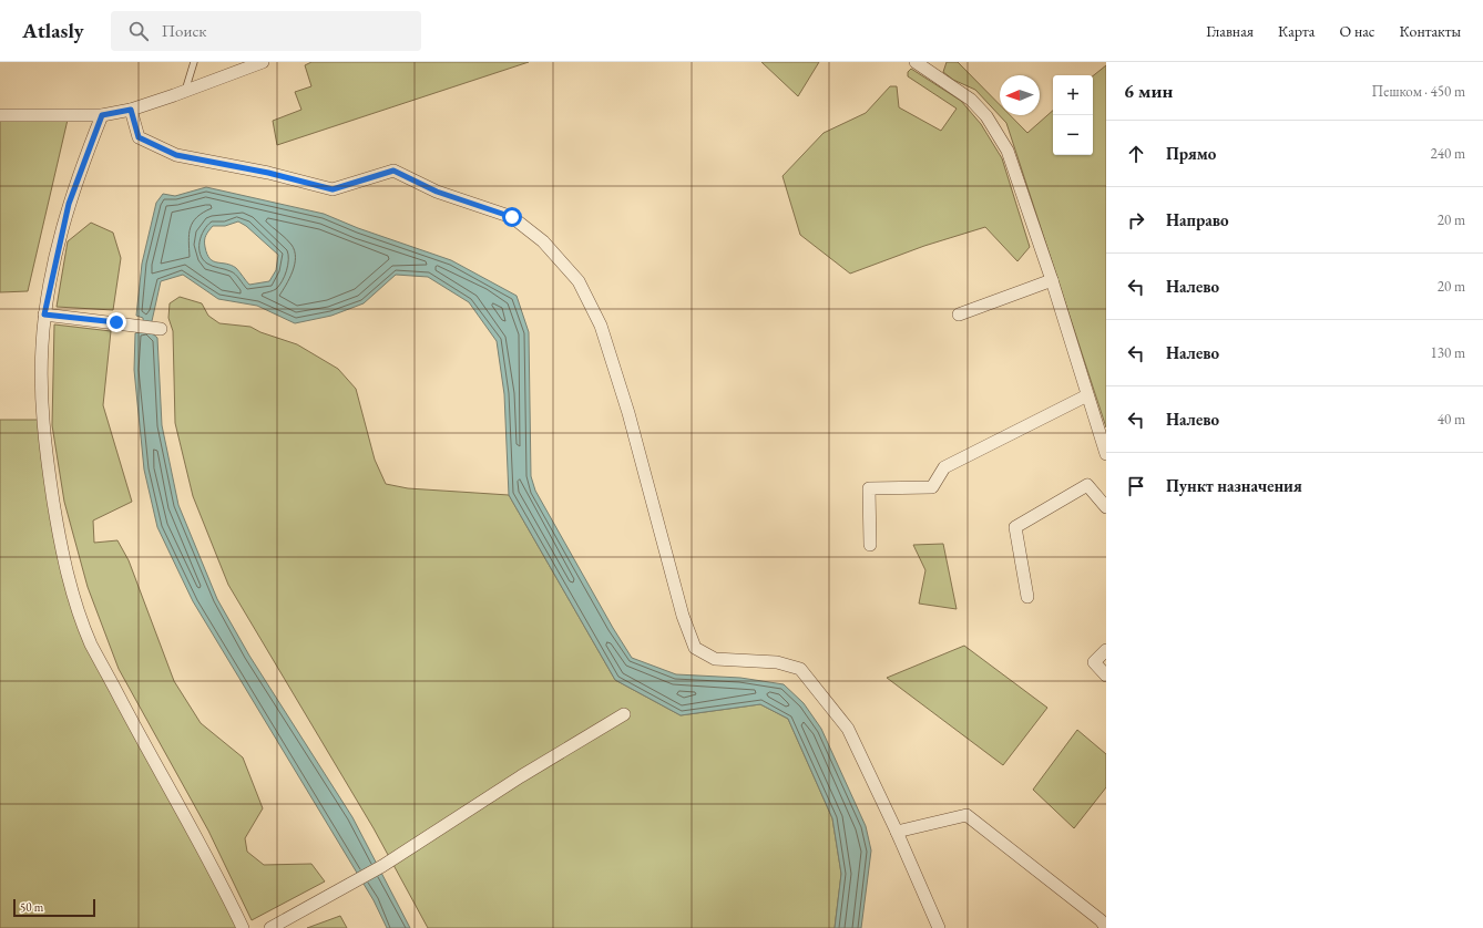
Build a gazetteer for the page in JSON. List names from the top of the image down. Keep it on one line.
{"scale_bar":"50 m","north":"left","page":{"header":"Atlasly","search":"Поиск","nav":["Главная","Карта","О нас","Контакты"],"heading":["6 мин","Пешком · 450 m"],"map_buttons":["+","−"],"list":[["Прямо","240 m"],["Направо","20 m"],["Налево","20 m"],["Налево","130 m"],["Налево","40 m"],"Пункт назначения"],"scale":"50 m"}}
